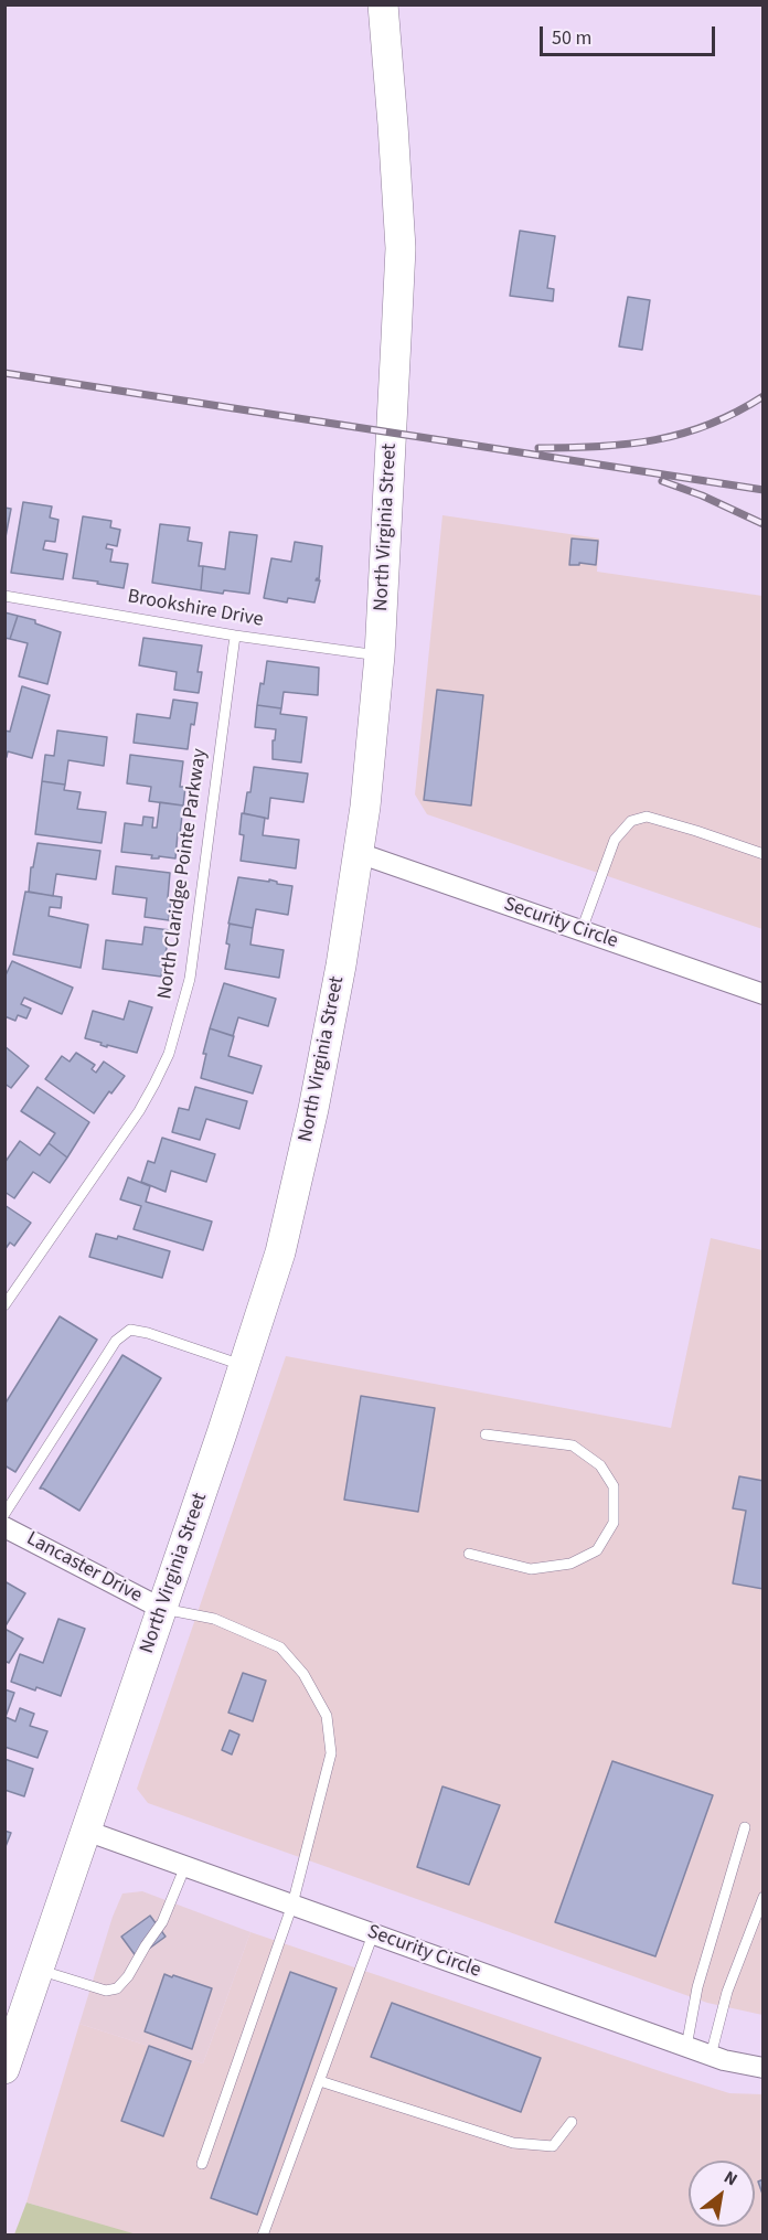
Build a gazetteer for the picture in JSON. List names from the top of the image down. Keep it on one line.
{"streets":{"main road":["North Virginia Street"],"street":["Security Circle","Lancaster Drive"],"lane":["Brookshire Drive","North Claridge Pointe Parkway"]},"crossings":[["North Virginia Street","Brookshire Drive"],["North Virginia Street","Security Circle"],["North Virginia Street","Lancaster Drive"],["Brookshire Drive","North Claridge Pointe Parkway"]],"scale_bar":"50 m","north":"top right"}
